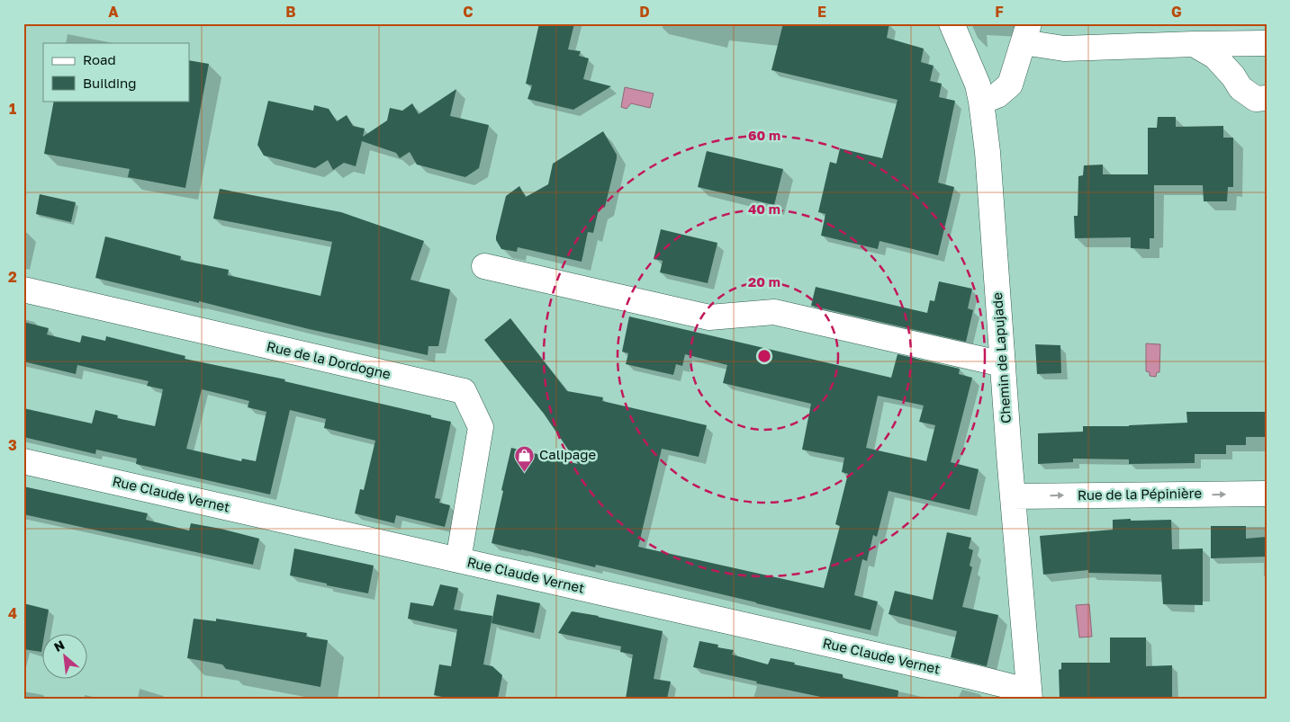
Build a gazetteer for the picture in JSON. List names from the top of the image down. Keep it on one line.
{"streets":{"street":["Chemin de Lapujade","Rue de la Dordogne","Rue Claude Vernet","Rue de la Pépinière"]},"crossings":[["Chemin de Lapujade","Rue Claude Vernet"],["Chemin de Lapujade","Rue de la Pépinière"],["Rue de la Dordogne","Rue Claude Vernet"]],"one_way":["Rue de la Pépinière"],"places":{"shop":["Calipage"]},"legend":["Road","Building"],"north":"top left","grid":{"columns":["A","B","C","D","E","F","G"],"rows":["1","2","3","4"]},"rings":["60 m","40 m","20 m"]}
